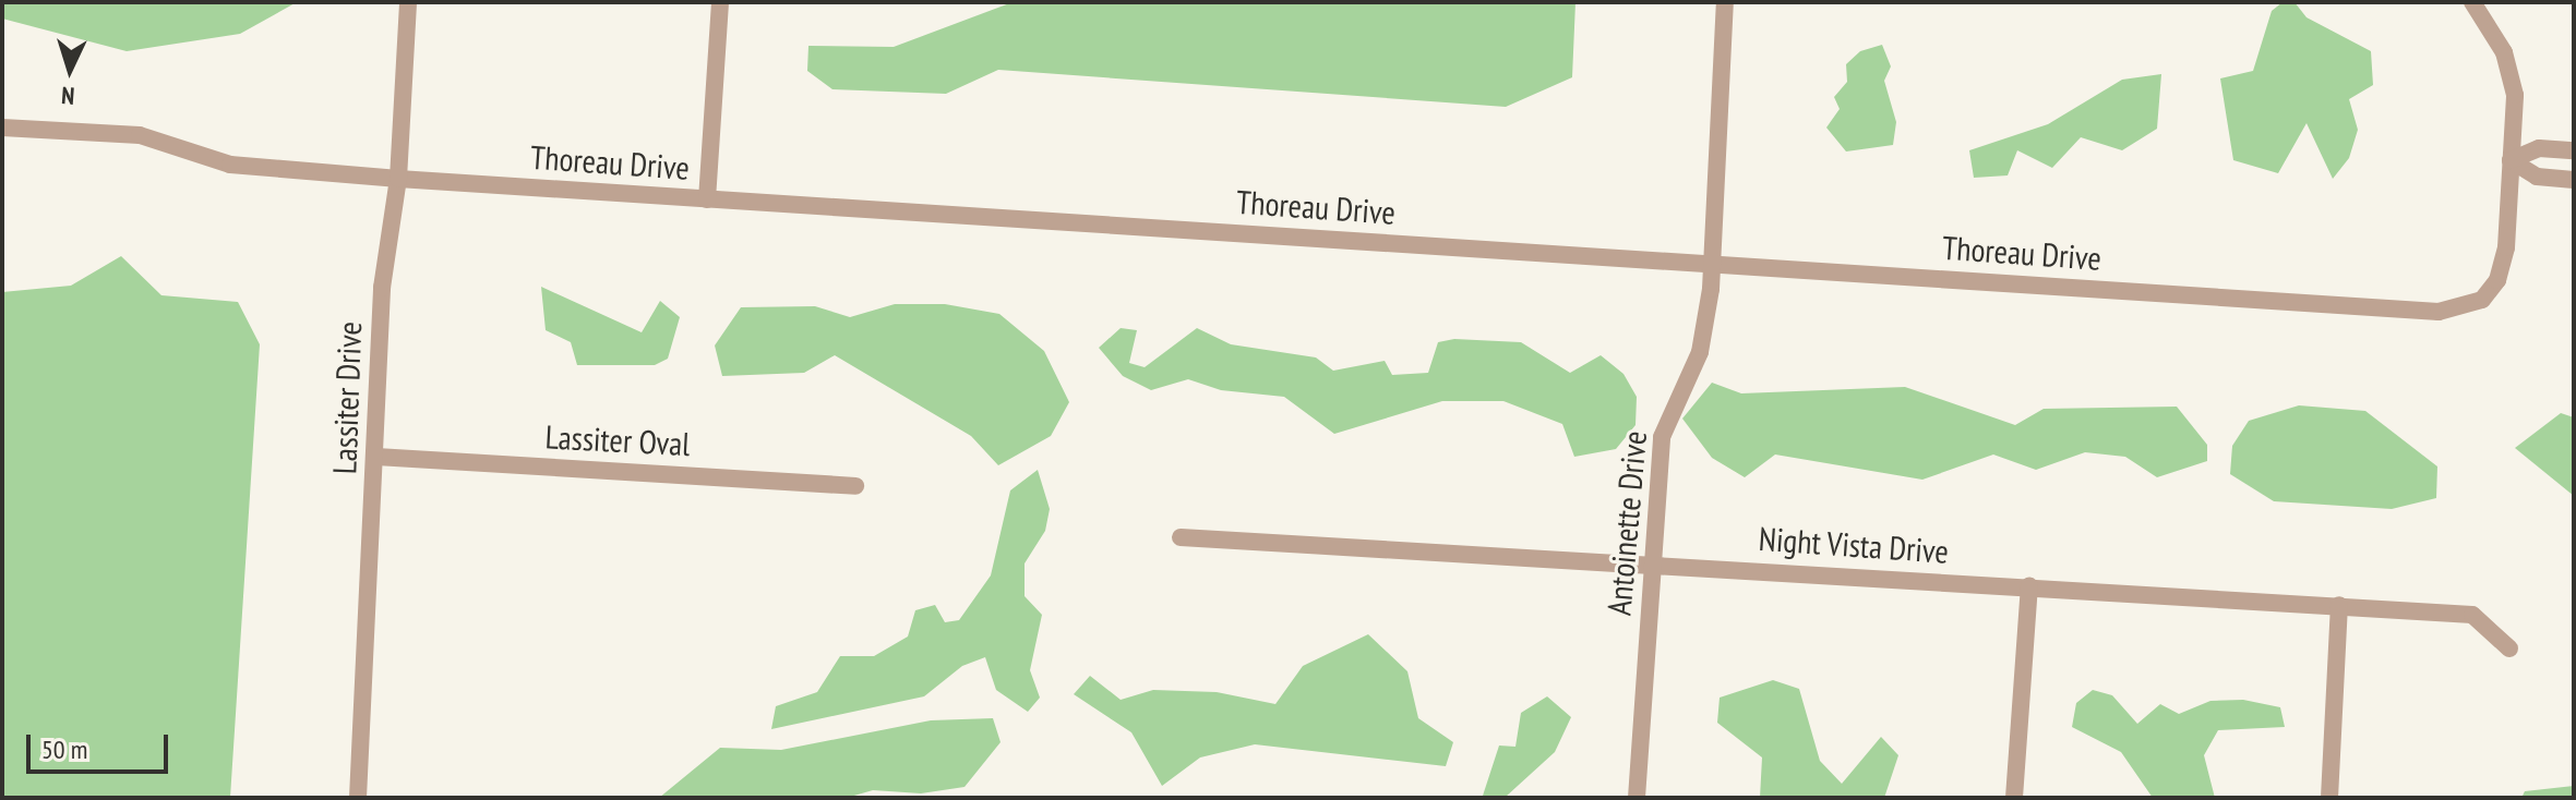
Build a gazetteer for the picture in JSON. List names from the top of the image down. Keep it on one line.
{"streets":{"street":["Thoreau Drive","Lassiter Drive","Lassiter Oval","Antoinette Drive","Night Vista Drive"]},"crossings":[["Thoreau Drive","Lassiter Drive"],["Thoreau Drive","Antoinette Drive"],["Lassiter Drive","Lassiter Oval"],["Antoinette Drive","Night Vista Drive"]],"scale_bar":"50 m","north":"bottom"}
